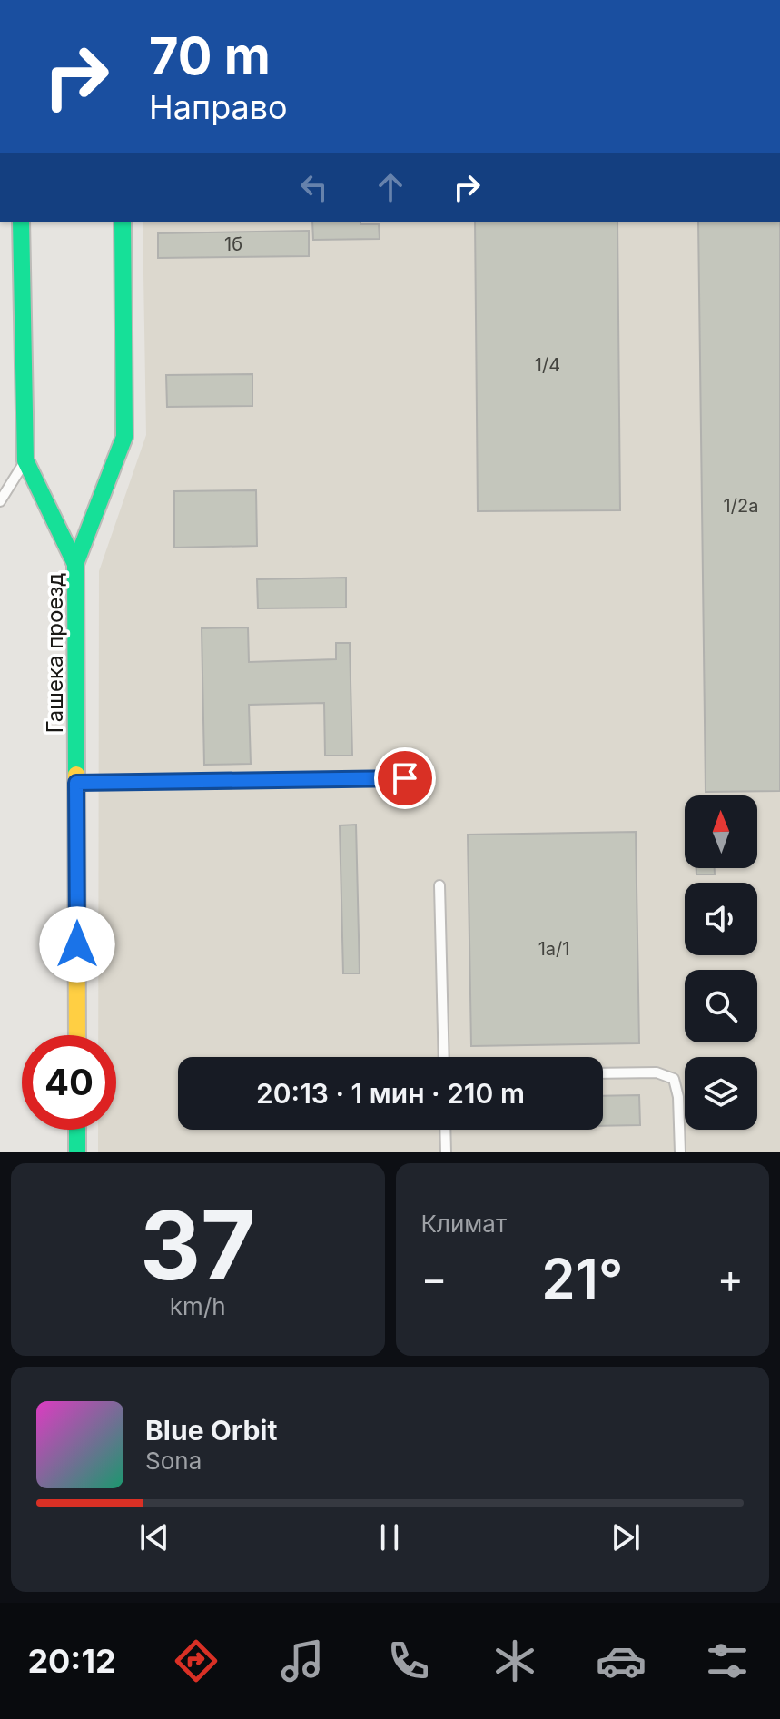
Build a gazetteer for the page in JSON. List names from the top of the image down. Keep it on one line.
{"streets":{"street":["Гашека проезд"]},"house_numbers":["1б","1/4","1/2а","1а/1"],"north":"top","page":{"turn":["70 m","Направо"],"limit":"40","trip":"20:13 · 1 мин · 210 m","tile":[["37","km/h"],"Климат"],"heat":["−","21°","+"],"song":["Blue Orbit","Sona"],"tabs":"20:12"}}
